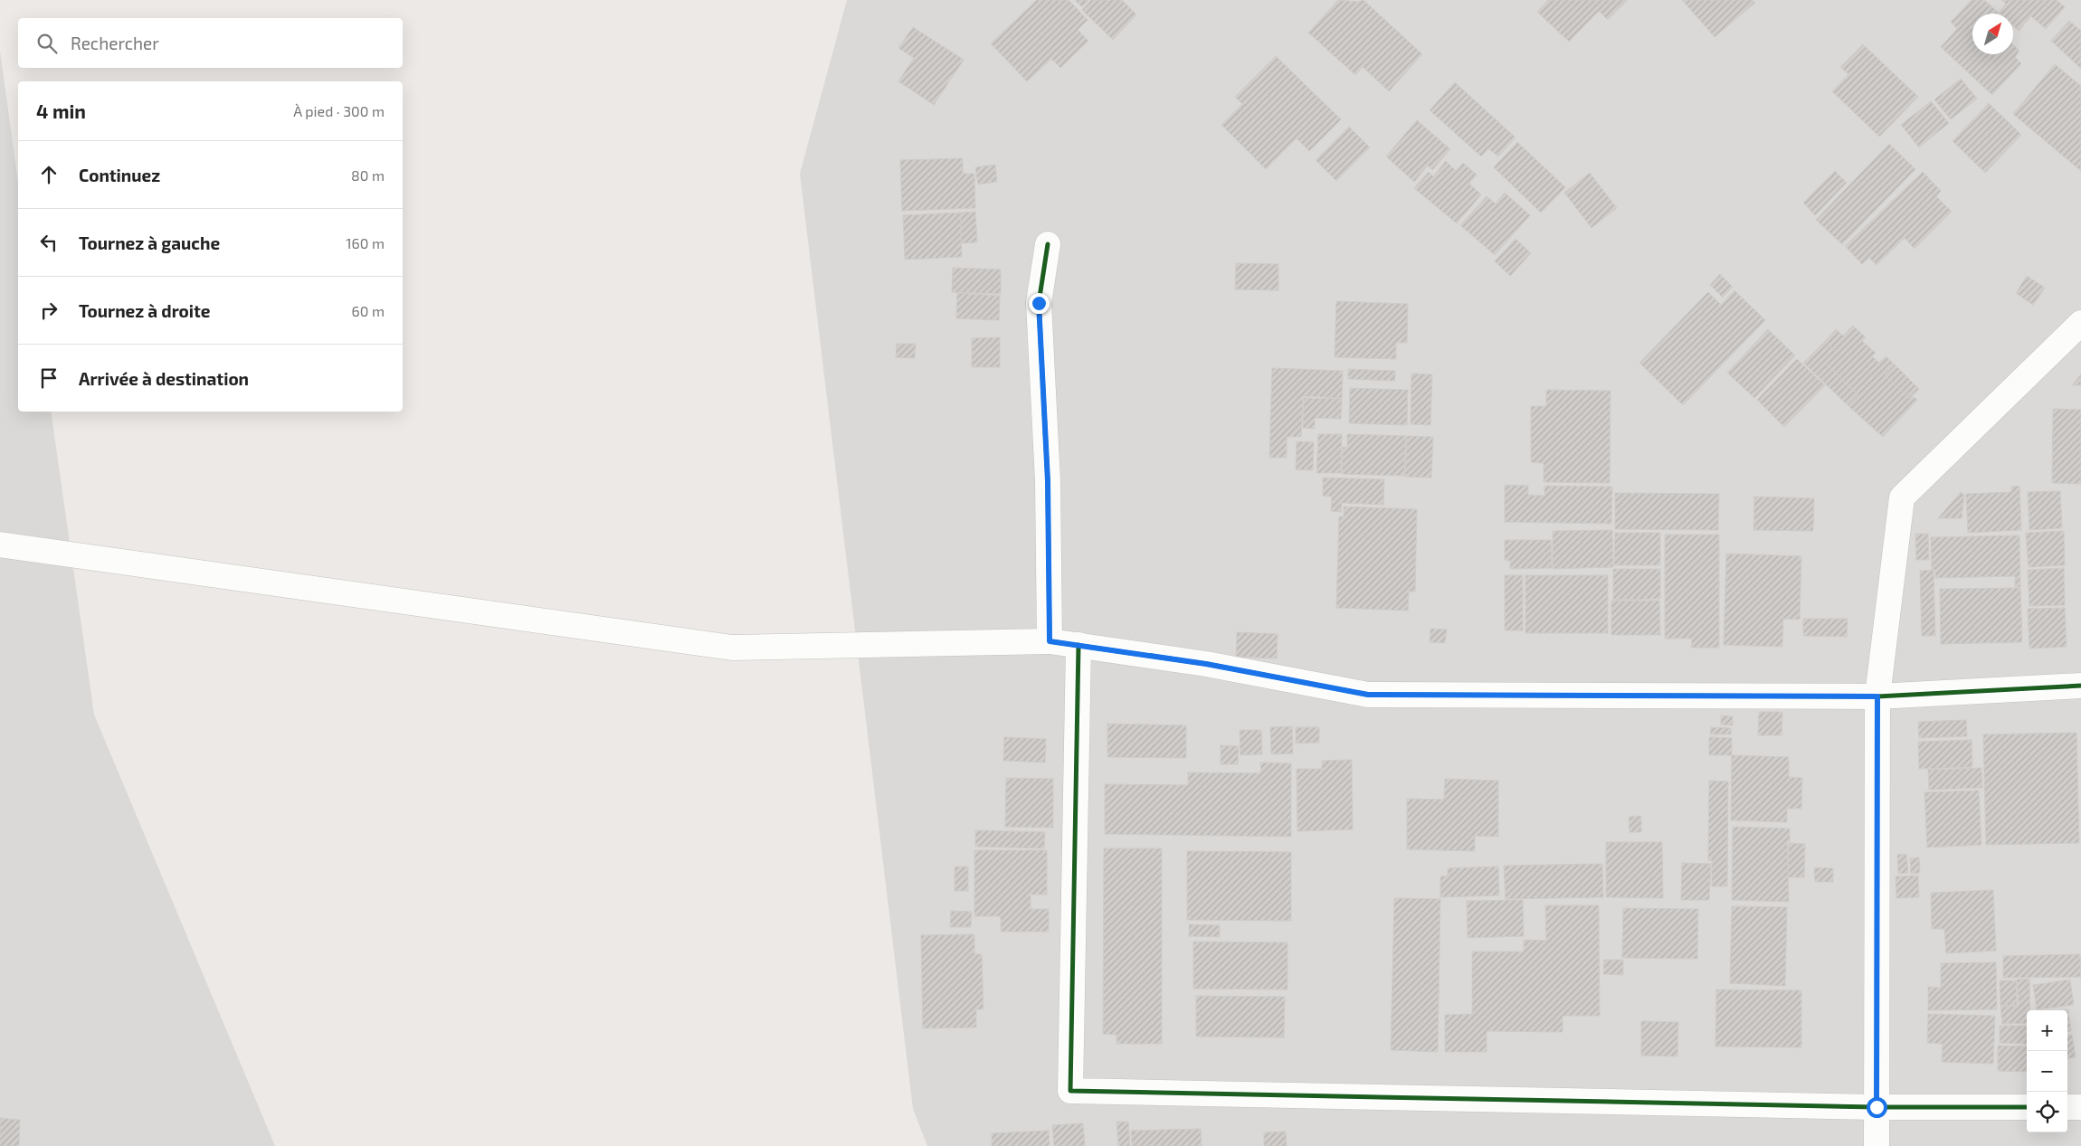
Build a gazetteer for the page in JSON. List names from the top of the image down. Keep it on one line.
{"north":"top right","page":{"search":"Rechercher","heading":["4 min","À pied · 300 m"],"list":[["Continuez","80 m"],["Tournez à gauche","160 m"],["Tournez à droite","60 m"],"Arrivée à destination"],"map_buttons":["+","−"]}}
